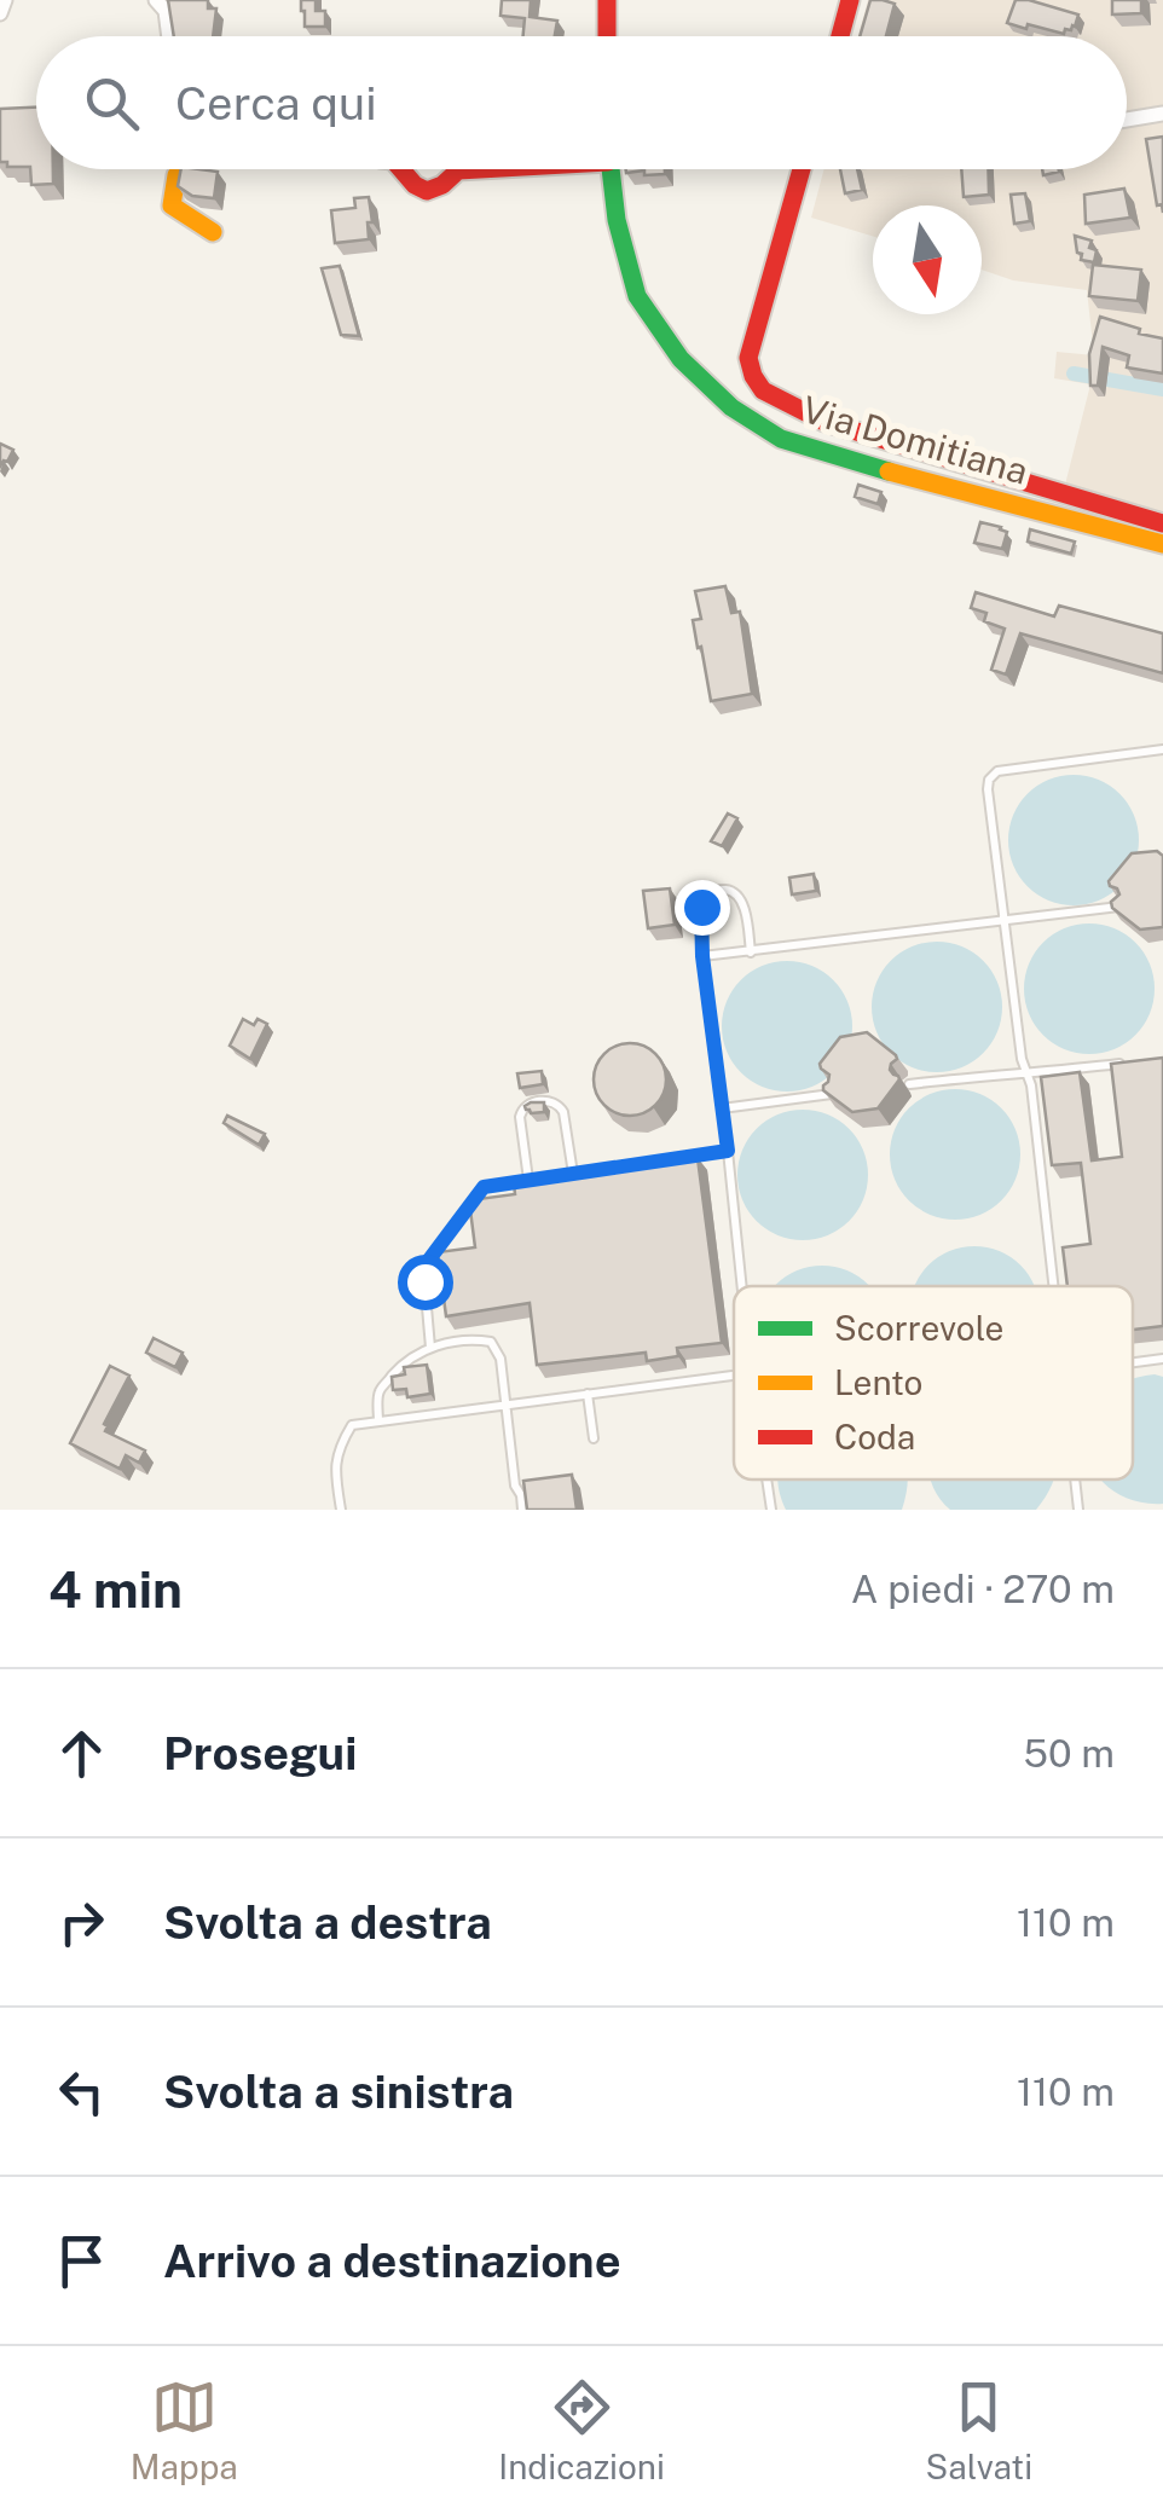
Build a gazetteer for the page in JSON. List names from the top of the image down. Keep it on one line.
{"streets":{"street":["Via Domitiana"]},"legend":["Scorrevole","Lento","Coda"],"north":"bottom","page":{"search":"Cerca qui","heading":["4 min","A piedi · 270 m"],"list":[["Prosegui","50 m"],["Svolta a destra","110 m"],["Svolta a sinistra","110 m"],"Arrivo a destinazione"],"nav":["Mappa","Indicazioni","Salvati"]}}
